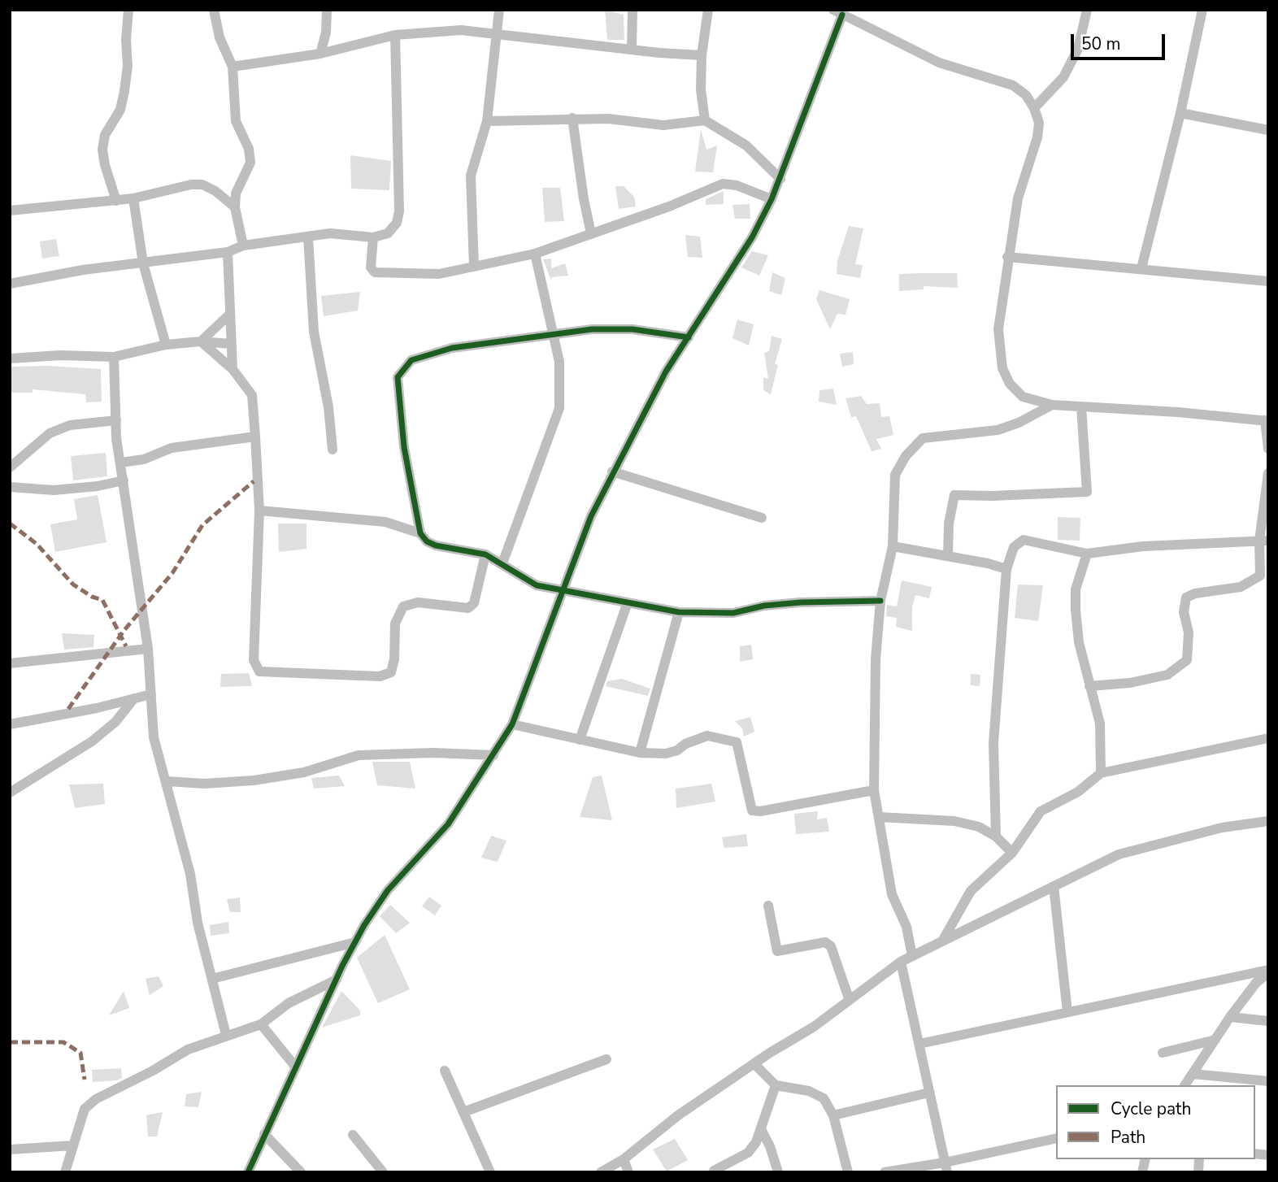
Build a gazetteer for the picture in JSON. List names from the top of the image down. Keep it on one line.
{"legend":["Cycle path","Path"],"scale_bar":"50 m"}
